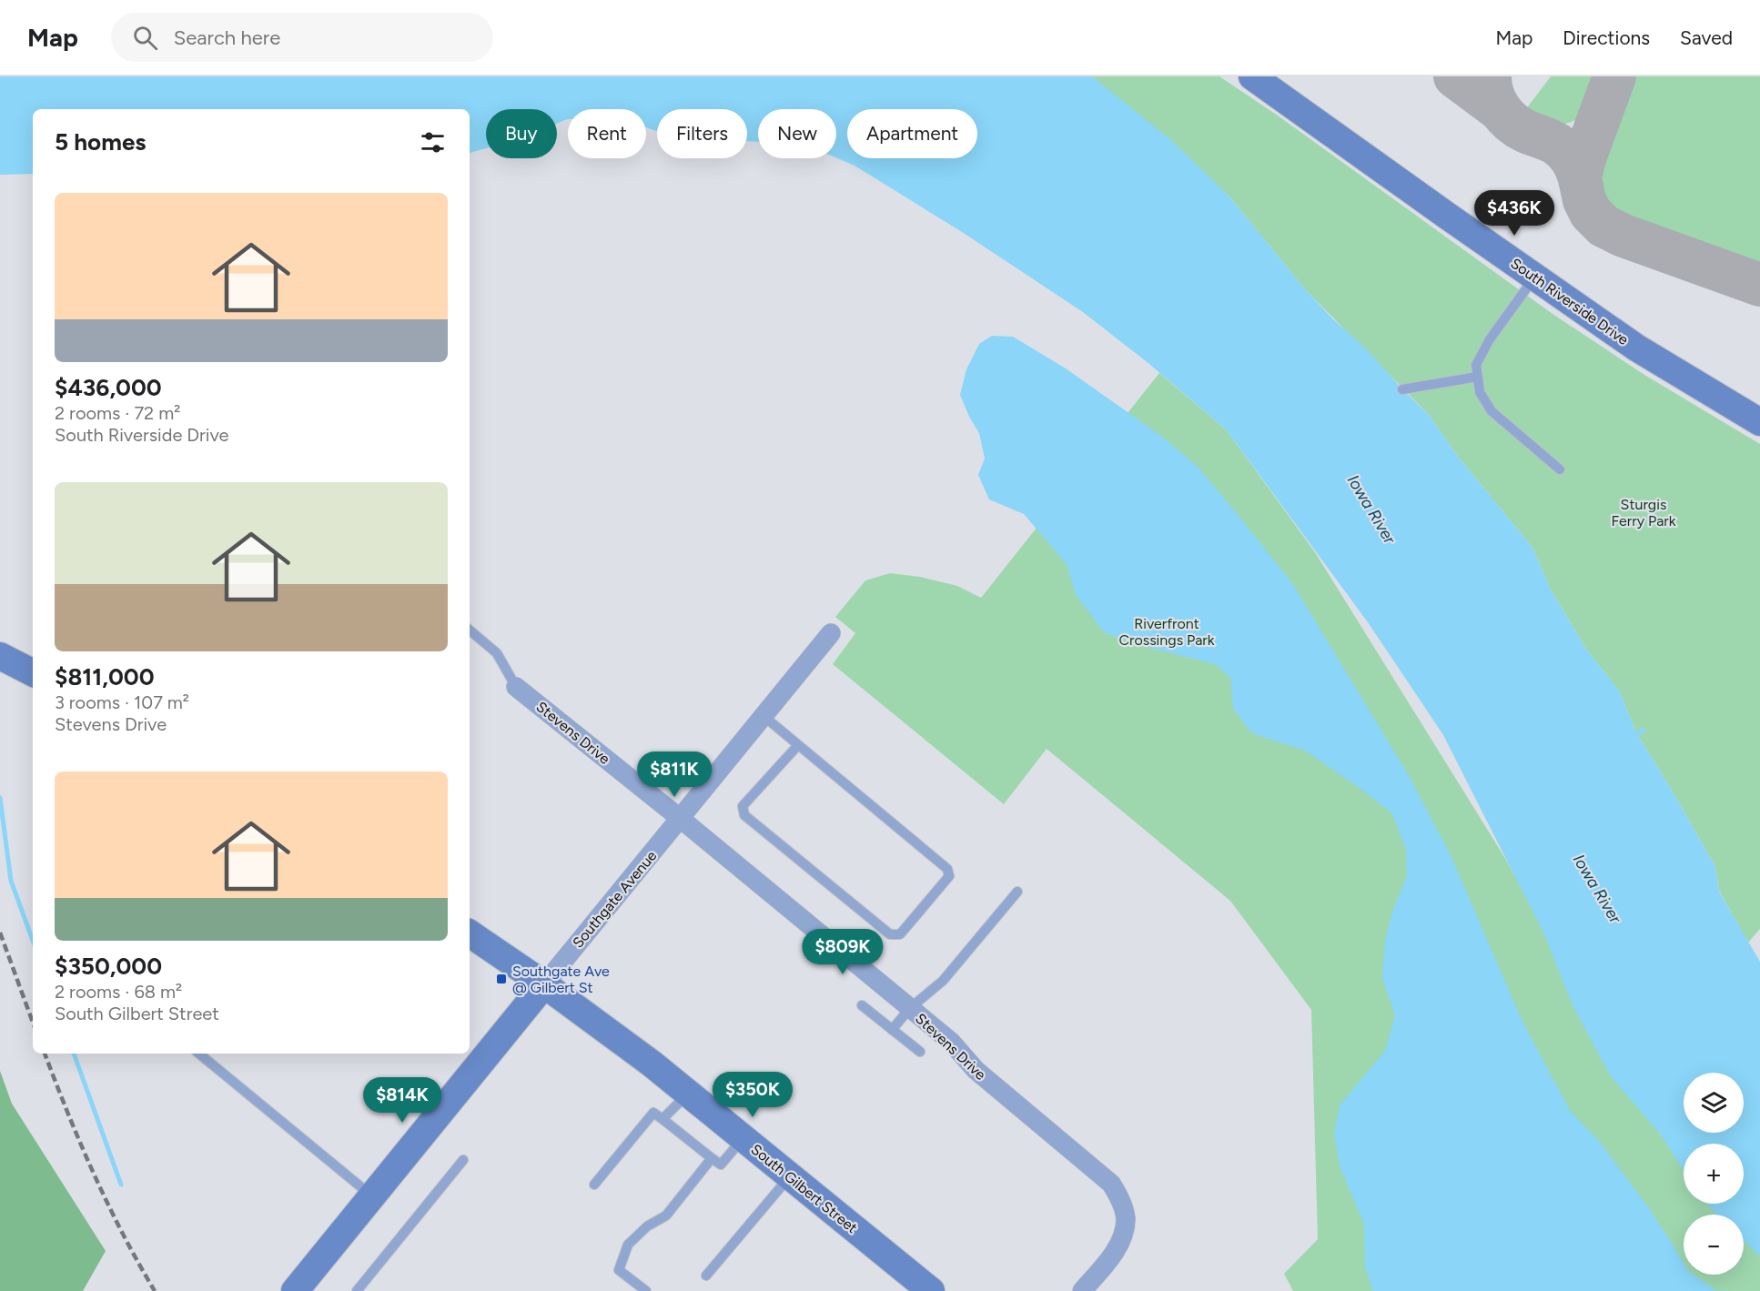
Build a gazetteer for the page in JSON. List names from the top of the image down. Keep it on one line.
{"streets":{"main road":["South Riverside Drive","Southgate Avenue","South Gilbert Street"],"street":["Stevens Drive"]},"crossings":[["Stevens Drive","Southgate Avenue"],["Southgate Avenue","South Gilbert Street"]],"water":["Iowa River"],"parks":["Sturgis Ferry Park","Riverfront Crossings Park"],"places":{"transit":["Southgate Ave @ Gilbert St"]},"page":{"header":"Map","search":"Search here","nav":["Map","Directions","Saved"],"chip":["Buy","Rent","Filters","New","Apartment"],"heading":"5 homes","list":[{"name":"$436,000","note":"2 rooms · 72 m² · South Riverside Drive"},{"name":"$811,000","note":"3 rooms · 107 m² · Stevens Drive"},{"name":"$350,000","note":"2 rooms · 68 m² · South Gilbert Street"}],"price":["$436K","$811K","$809K","$350K","$814K"],"map_buttons":["+","−"]}}
